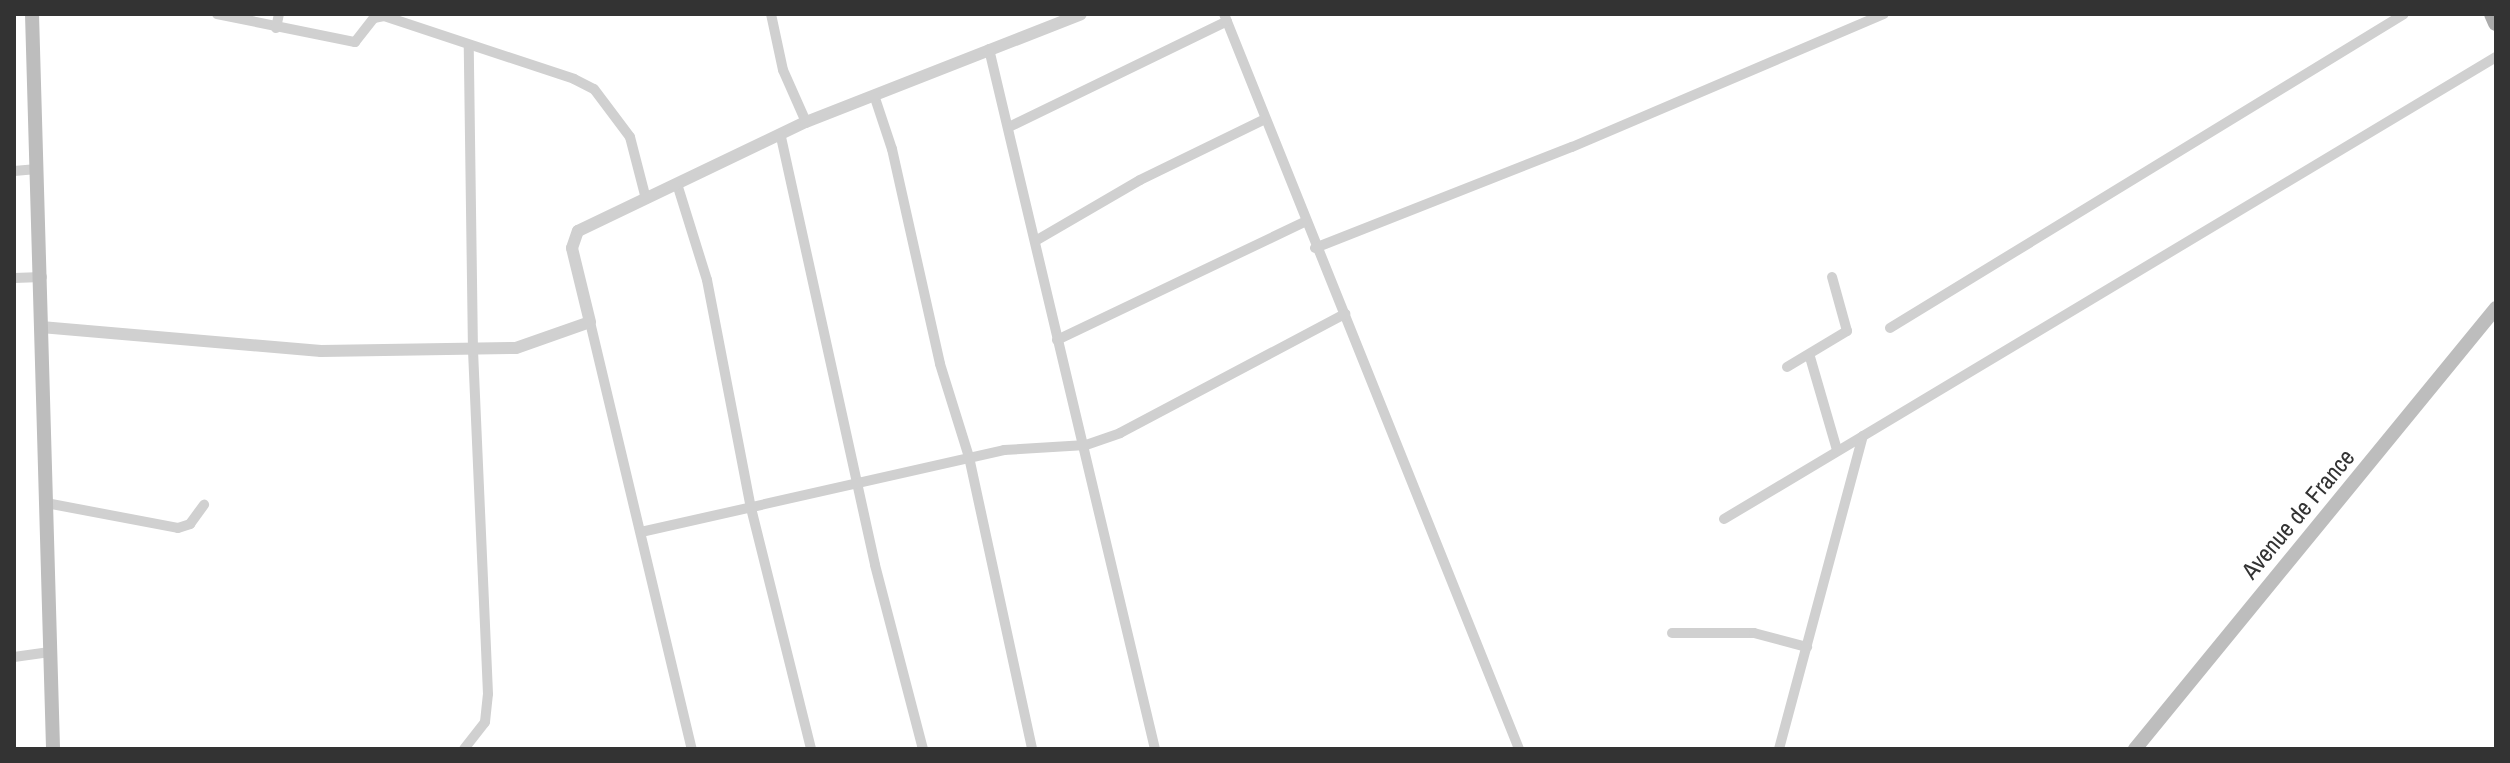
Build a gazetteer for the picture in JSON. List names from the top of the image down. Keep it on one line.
{"streets":{"main road":["Avenue de France"]}}
